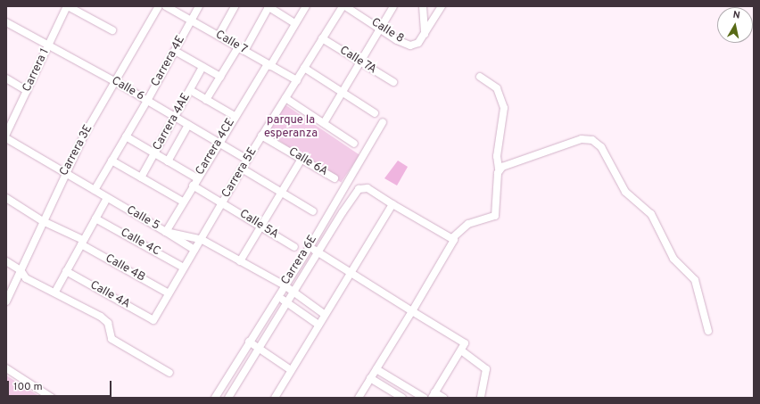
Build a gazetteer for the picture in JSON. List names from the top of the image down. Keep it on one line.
{"streets":{"street":["Calle 8","Calle 7","Calle 7A","Carrera 4E","Carrera 1","Calle 6","Carrera 4AE","Carrera 4CE","Carrera 3E","Calle 6A","Carrera 5E","Calle 5","Calle 5A","Calle 4C","Carrera 6E","Calle 4B","Calle 4A"]},"crossings":[["Calle 7","Carrera 4E"],["Calle 7","Carrera 4CE"],["Calle 7","Carrera 5E"],["Calle 7A","Carrera 5E"],["Carrera 4E","Calle 6"],["Carrera 4E","Calle 5"],["Carrera 1","Calle 6"],["Calle 6","Carrera 4AE"],["Calle 6","Carrera 4CE"],["Calle 6","Carrera 3E"],["Calle 6","Carrera 5E"],["Carrera 4CE","Calle 5"],["Carrera 4CE","Calle 5A"],["Carrera 3E","Calle 5"],["Carrera 3E","Calle 4B"],["Calle 6A","Carrera 5E"],["Carrera 5E","Calle 5"],["Carrera 5E","Calle 5A"],["Carrera 5E","Calle 4C"],["Carrera 5E","Calle 4B"],["Carrera 5E","Calle 4A"],["Calle 5","Carrera 6E"]],"parks":["parque la esperanza"],"scale_bar":"100 m","north":"top"}
